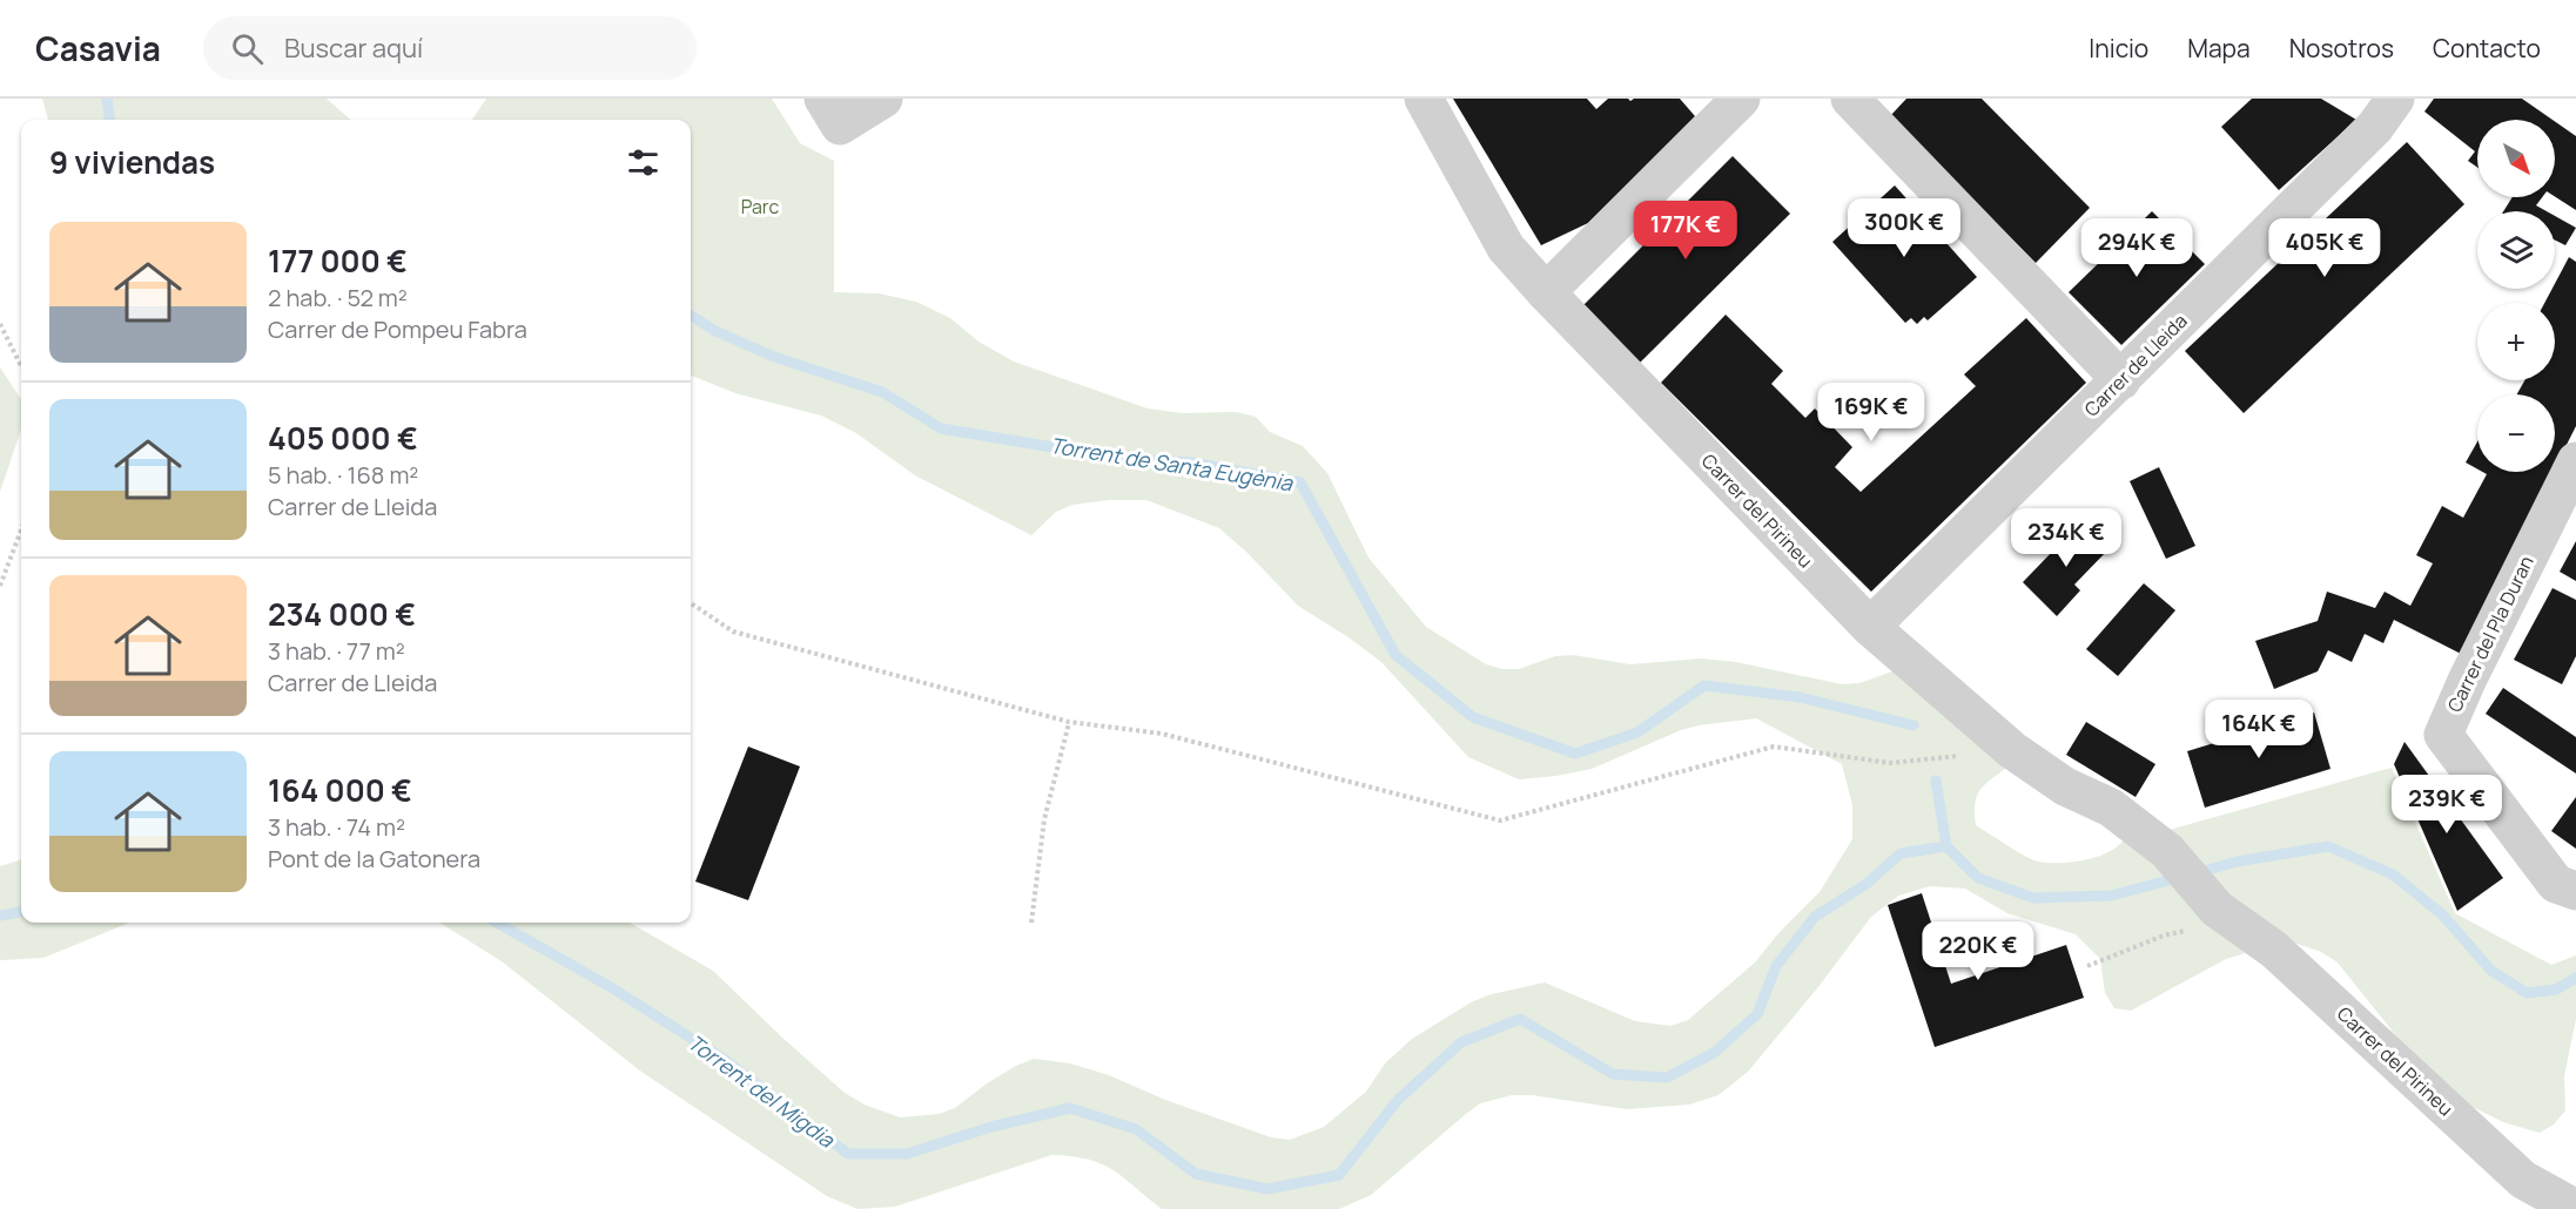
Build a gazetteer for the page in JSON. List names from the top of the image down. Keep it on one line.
{"streets":{"street":["Carrer de Lleida","Carrer del Pirineu","Carrer del Pla Duran"]},"crossings":[["Carrer de Lleida","Carrer del Pirineu"]],"water":["Torrent de Santa Eugènia","Torrent del Migdia"],"parks":["Parc"],"north":"bottom right","page":{"header":"Casavia","search":"Buscar aquí","nav":["Inicio","Mapa","Nosotros","Contacto"],"map_buttons":["+","−"],"heading":"9 viviendas","price":["300K €","177K €","294K €","405K €","169K €","234K €","164K €","239K €","220K €"],"list":[{"name":"177 000 €","note":"2 hab. · 52 m² · Carrer de Pompeu Fabra"},{"name":"405 000 €","note":"5 hab. · 168 m² · Carrer de Lleida"},{"name":"234 000 €","note":"3 hab. · 77 m² · Carrer de Lleida"},{"name":"164 000 €","note":"3 hab. · 74 m² · Pont de la Gatonera"}]}}
